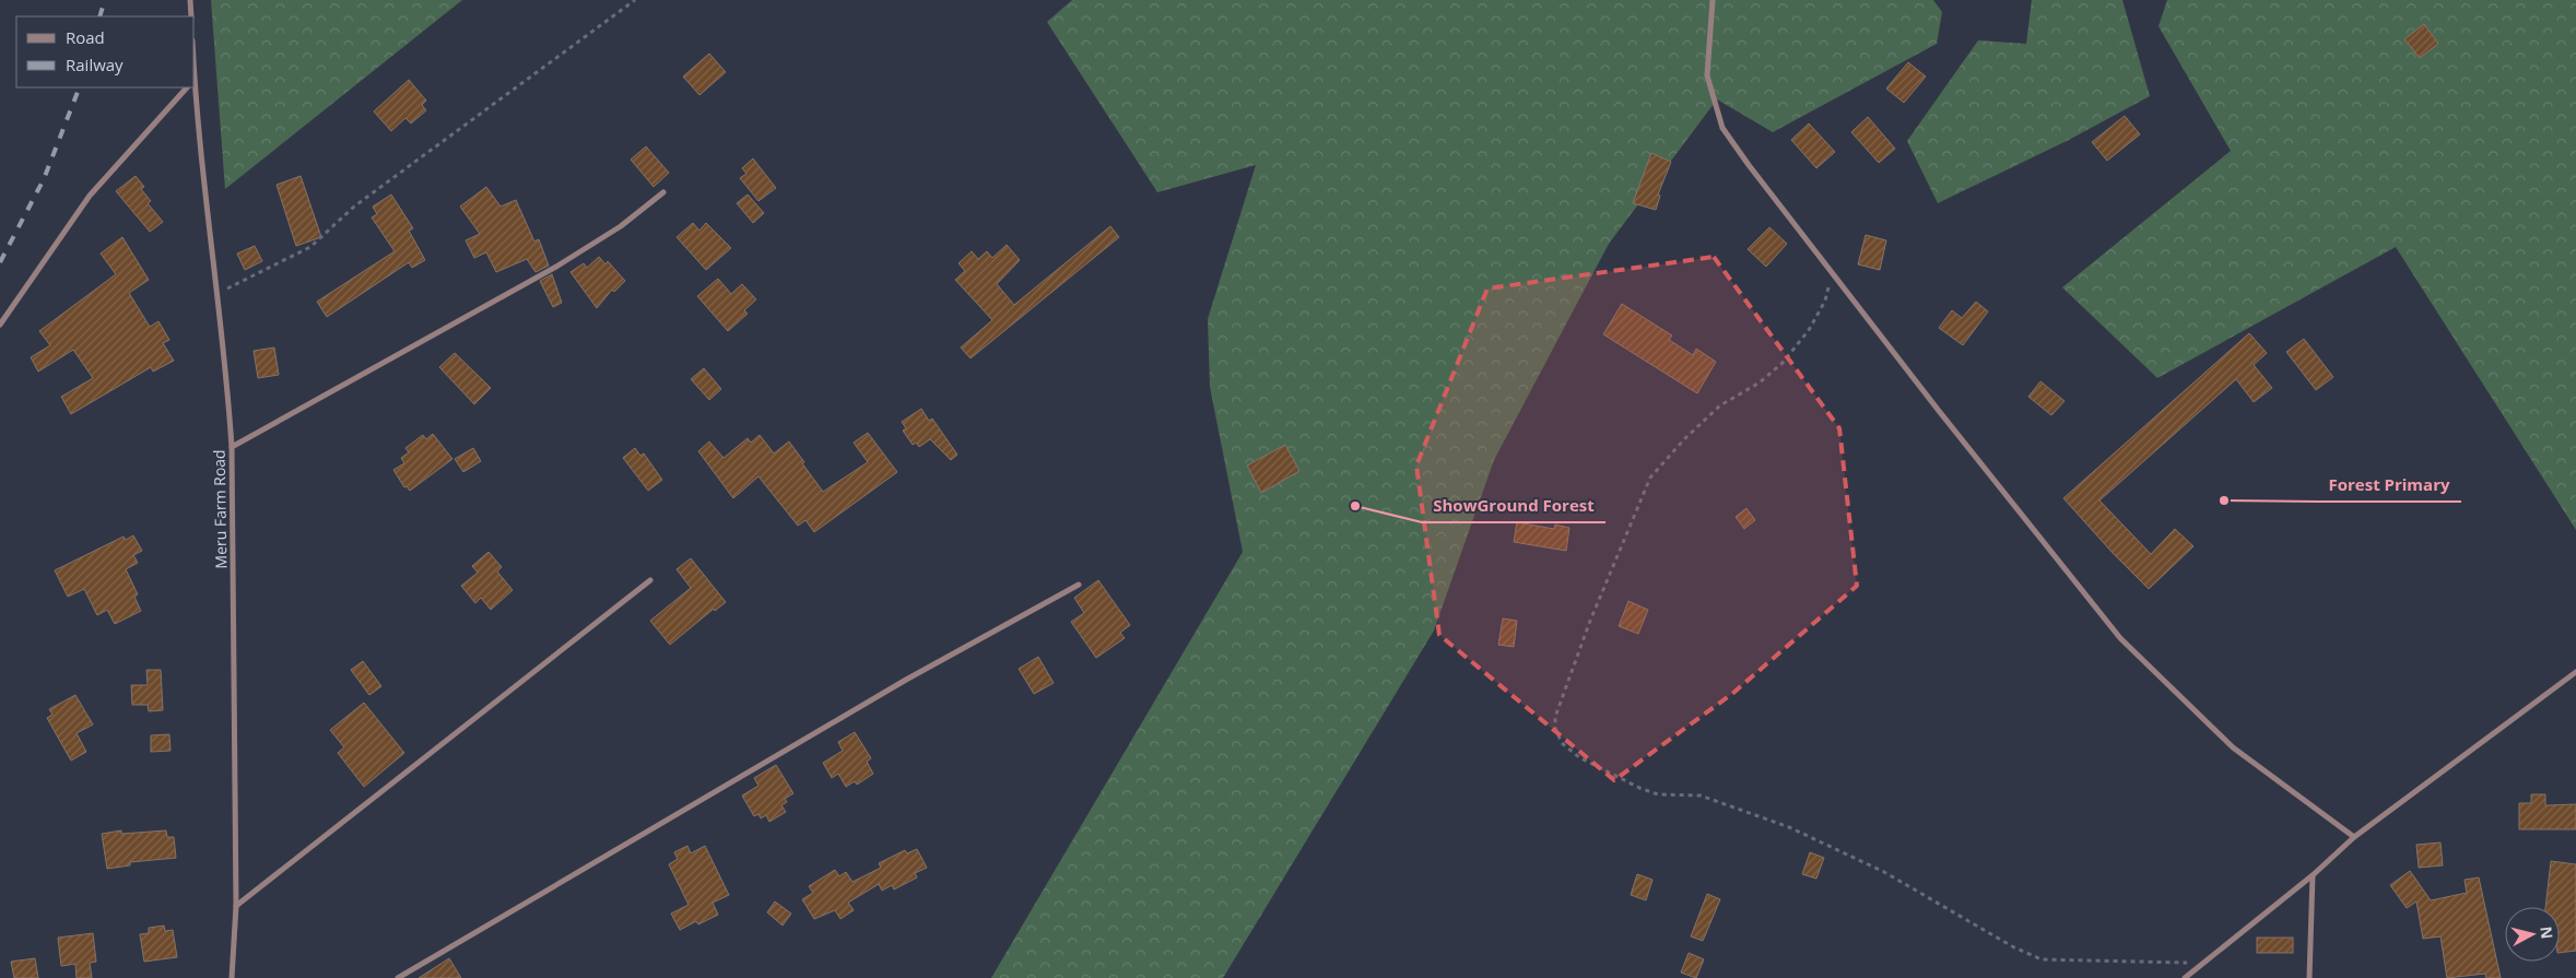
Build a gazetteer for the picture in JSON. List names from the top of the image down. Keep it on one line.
{"streets":{"street":["Meru Farm Road"]},"places":["Forest Primary","ShowGround Forest"],"legend":["Road","Railway"],"north":"right"}
